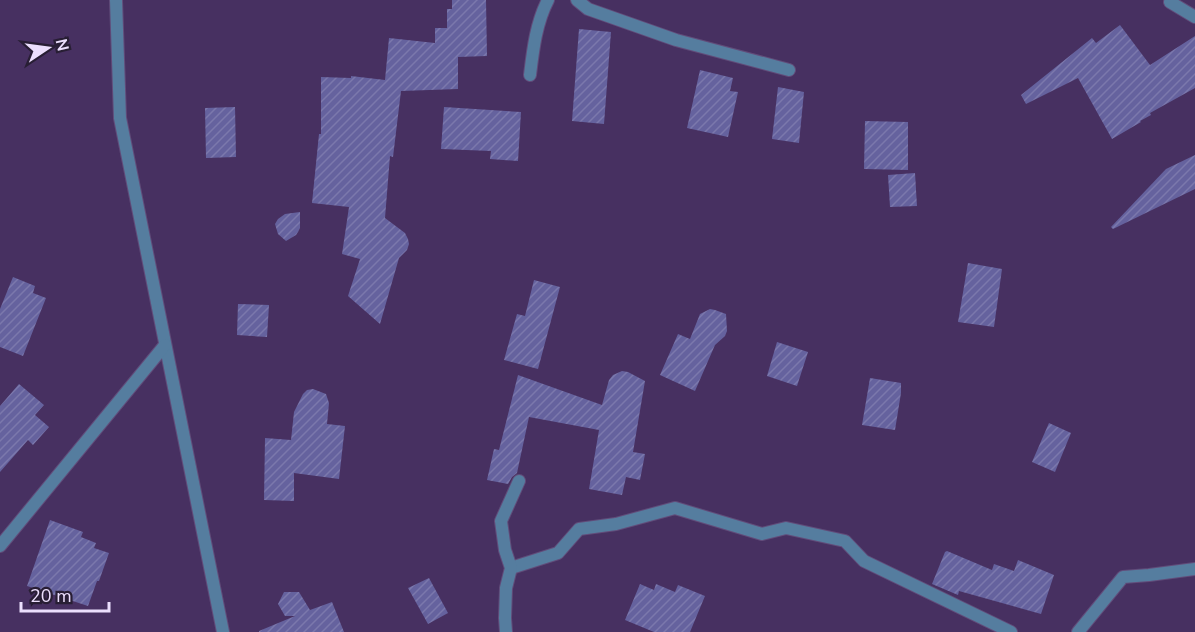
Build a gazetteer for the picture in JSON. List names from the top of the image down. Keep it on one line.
{"scale_bar":"20 m","north":"right"}
